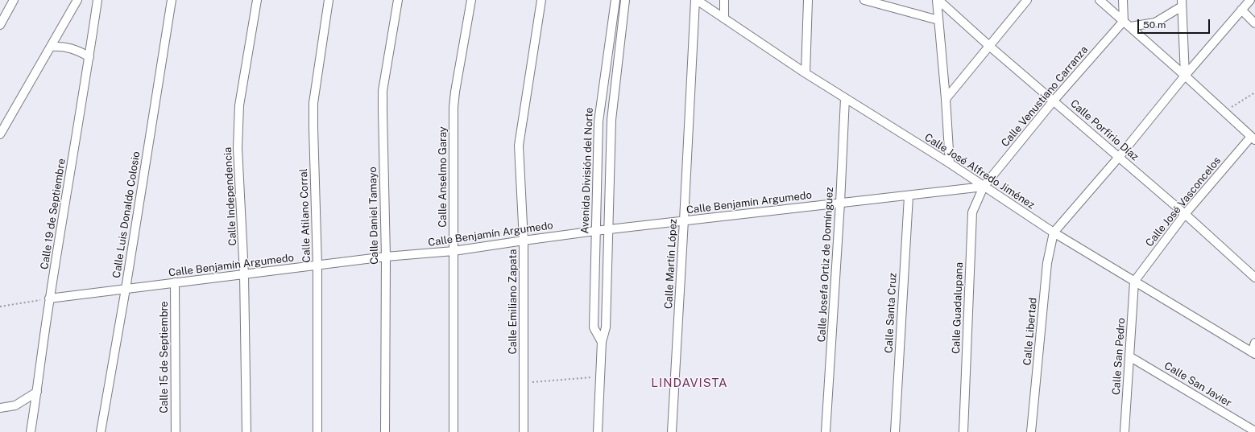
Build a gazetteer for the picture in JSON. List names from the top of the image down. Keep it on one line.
{"streets":{"street":["Calle Venustiano Carranza","Calle Porfirio Díaz","Avenida División del Norte","Calle José Alfredo Jiménez","Calle Anselmo Garay","Calle Independencia","Calle José Vasconcelos","Calle Benjamín Argumedo","Calle 19 de Septiembre","Calle Luis Donaldo Colosio","Calle Atilano Corral","Calle Daniel Tamayo","Calle Martín López","Calle Josefa Ortiz de Domínguez","Calle Emiliano Zapata","Calle Guadalupana","Calle Santa Cruz","Calle Libertad","Calle San Pedro","Calle 15 de Septiembre","Calle San Javier"]},"crossings":[["Calle Venustiano Carranza","Calle Porfirio Díaz"],["Calle Venustiano Carranza","Calle José Alfredo Jiménez"],["Calle Venustiano Carranza","Calle Benjamín Argumedo"],["Calle Venustiano Carranza","Calle Guadalupana"],["Calle Porfirio Díaz","Calle José Vasconcelos"],["Avenida División del Norte","Calle Benjamín Argumedo"],["Calle José Alfredo Jiménez","Calle José Vasconcelos"],["Calle José Alfredo Jiménez","Calle Benjamín Argumedo"],["Calle José Alfredo Jiménez","Calle Martín López"],["Calle José Alfredo Jiménez","Calle Josefa Ortiz de Domínguez"],["Calle José Alfredo Jiménez","Calle Guadalupana"],["Calle José Alfredo Jiménez","Calle Libertad"],["Calle José Alfredo Jiménez","Calle San Pedro"],["Calle Anselmo Garay","Calle Benjamín Argumedo"],["Calle Independencia","Calle Benjamín Argumedo"],["Calle José Vasconcelos","Calle San Pedro"],["Calle Benjamín Argumedo","Calle 19 de Septiembre"],["Calle Benjamín Argumedo","Calle Luis Donaldo Colosio"],["Calle Benjamín Argumedo","Calle Atilano Corral"],["Calle Benjamín Argumedo","Calle Daniel Tamayo"],["Calle Benjamín Argumedo","Calle Martín López"],["Calle Benjamín Argumedo","Calle Josefa Ortiz de Domínguez"],["Calle Benjamín Argumedo","Calle Emiliano Zapata"],["Calle Benjamín Argumedo","Calle Guadalupana"],["Calle Benjamín Argumedo","Calle Santa Cruz"],["Calle Benjamín Argumedo","Calle 15 de Septiembre"],["Calle San Pedro","Calle San Javier"]],"districts":["LINDAVISTA"],"scale_bar":"50 m"}
